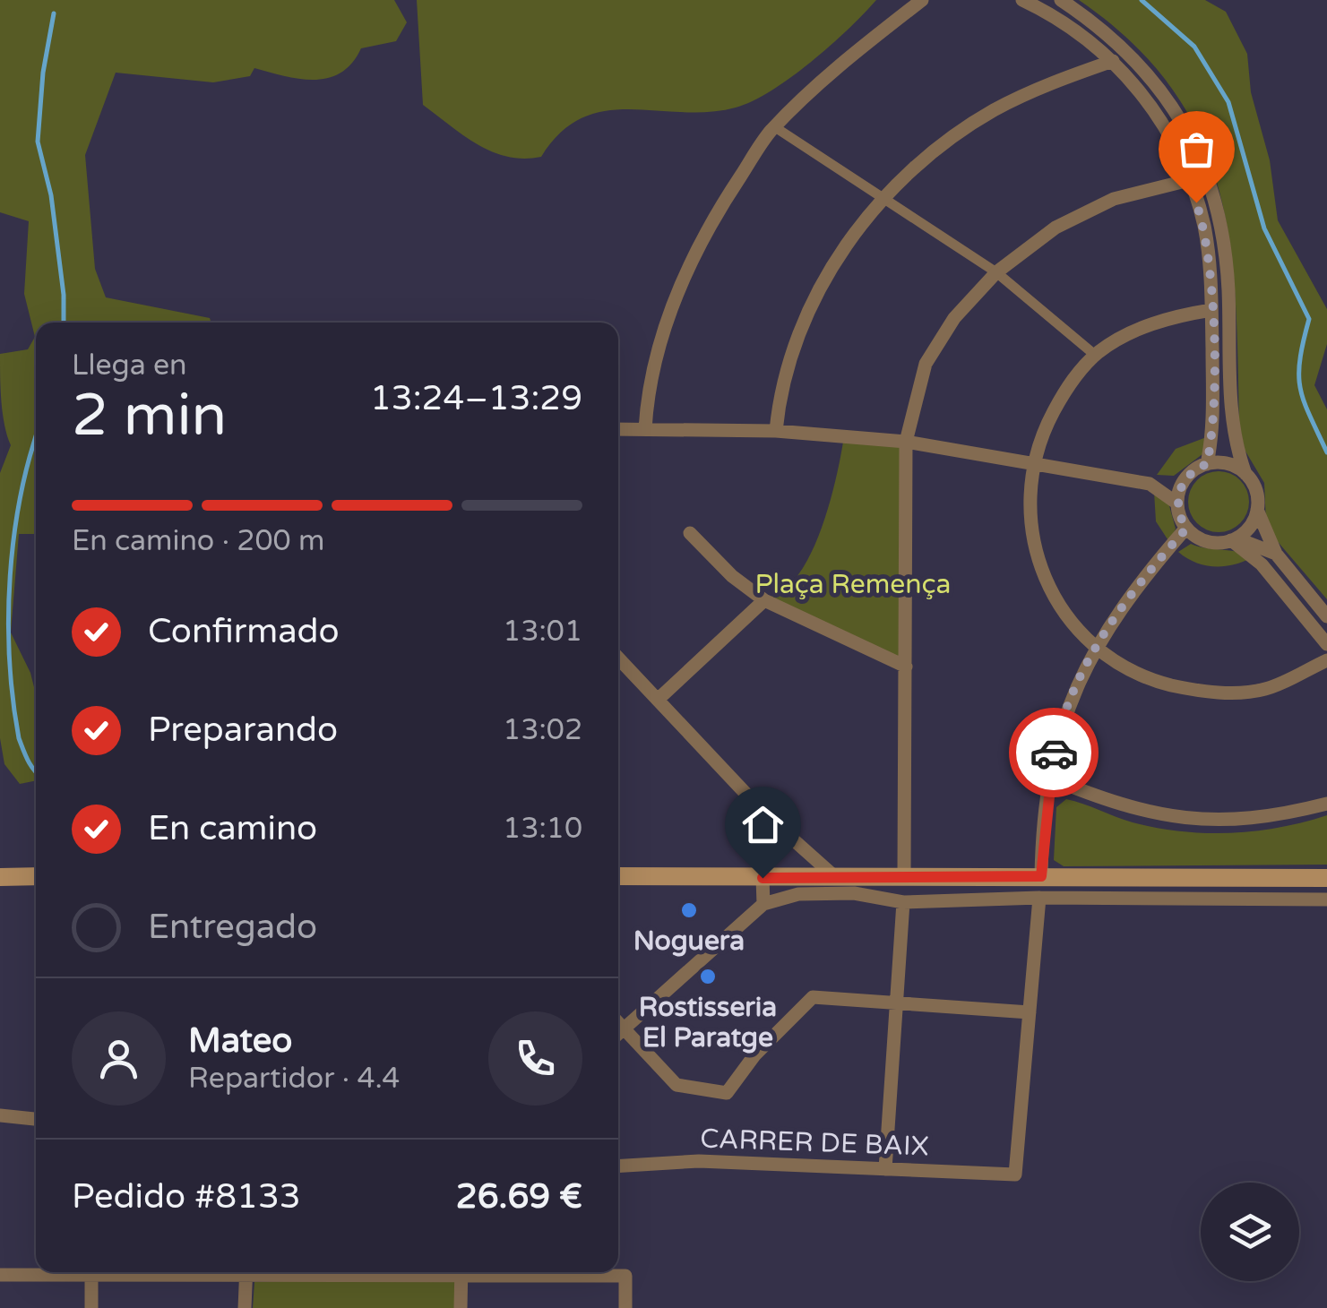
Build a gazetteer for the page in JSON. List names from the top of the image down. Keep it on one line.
{"streets":{"street":["CARRER DE BAIX"]},"parks":["Plaça Remença"],"places":["Noguera","Rostisseria El Paratge"],"page":{"heading":["2 min","Llega en","13:24–13:29"],"panel":["Mateo","Repartidor · 4.4","Pedido #8133","26.69 €"],"bar":"En camino · 200 m","list":[["Confirmado","13:01"],["Preparando","13:02"],["En camino","13:10"],"Entregado"]}}
